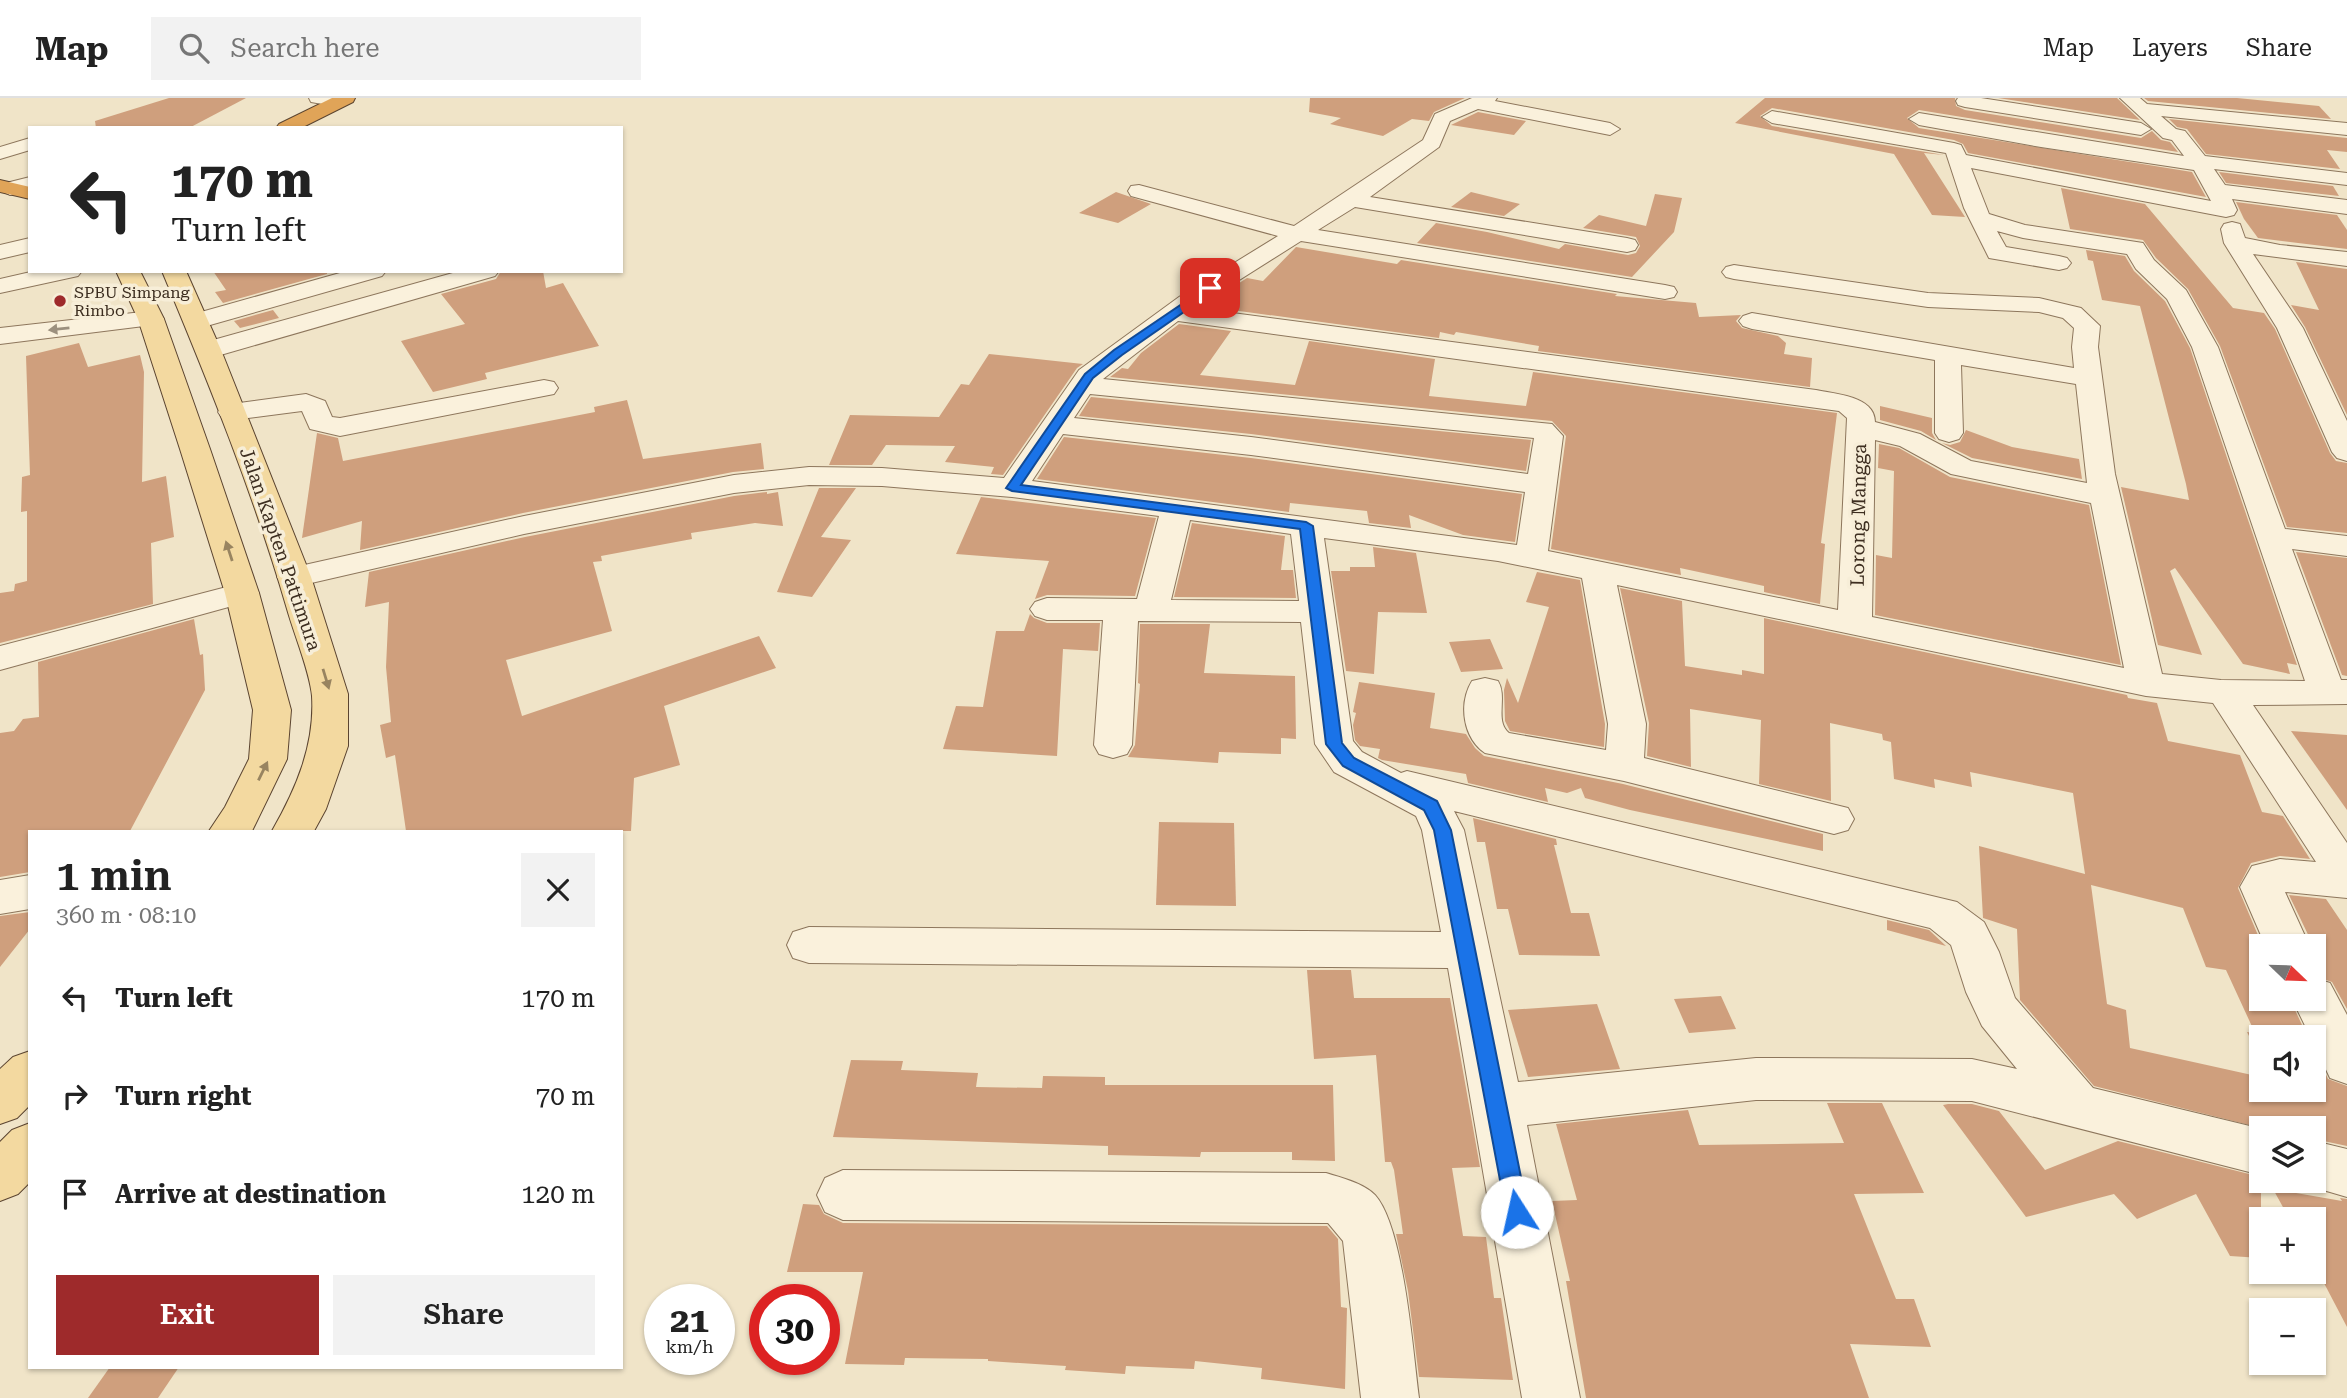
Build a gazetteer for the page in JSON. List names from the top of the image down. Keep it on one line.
{"streets":{"main road":["Jalan Kapten Pattimura"],"street":["Lorong Mangga"]},"places":["SPBU Simpang Rimbo"],"north":"bottom right","page":{"header":"Map","search":"Search here","nav":["Map","Layers","Share"],"turn":["170 m","Turn left"],"heading":["1 min","360 m · 08:10"],"map_buttons":["+","−"],"list":[{"name":"Turn left","value":"170 m"},{"name":"Turn right","value":"70 m"},{"name":"Arrive at destination","value":"120 m"}],"buttons":["Exit","Share"],"speed":"21 km/h","limit":"30"}}
